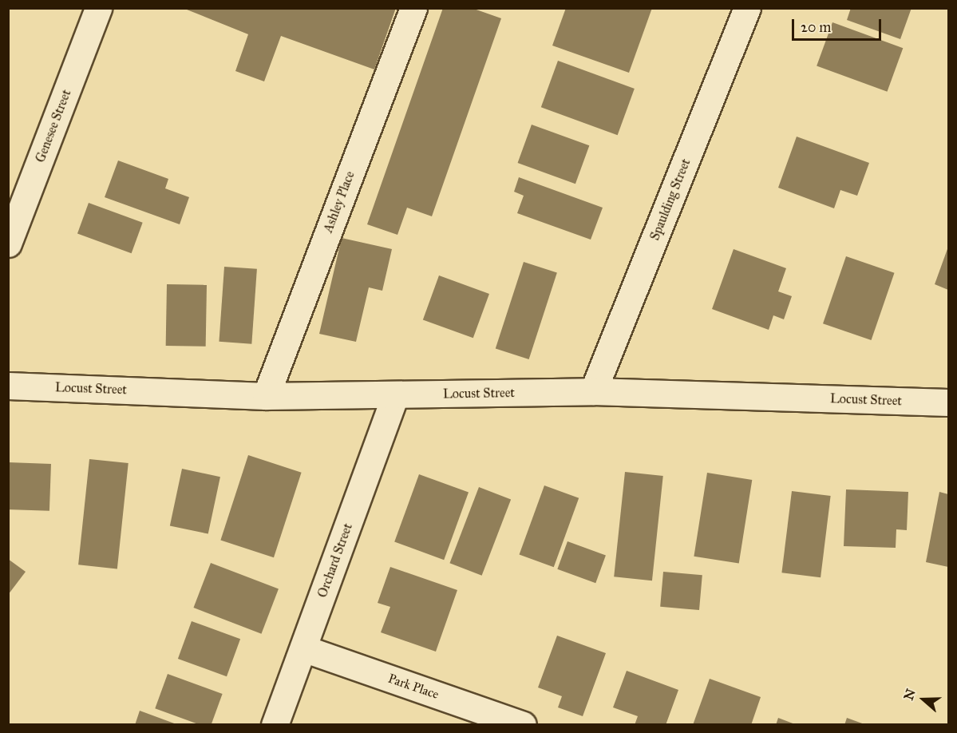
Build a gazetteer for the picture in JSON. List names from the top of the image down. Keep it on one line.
{"streets":{"street":["Genesee Street","Spaulding Street","Ashley Place","Locust Street","Orchard Street","Park Place"]},"crossings":[["Spaulding Street","Locust Street"],["Ashley Place","Locust Street"],["Locust Street","Orchard Street"],["Orchard Street","Park Place"]],"scale_bar":"20 m","north":"left"}
